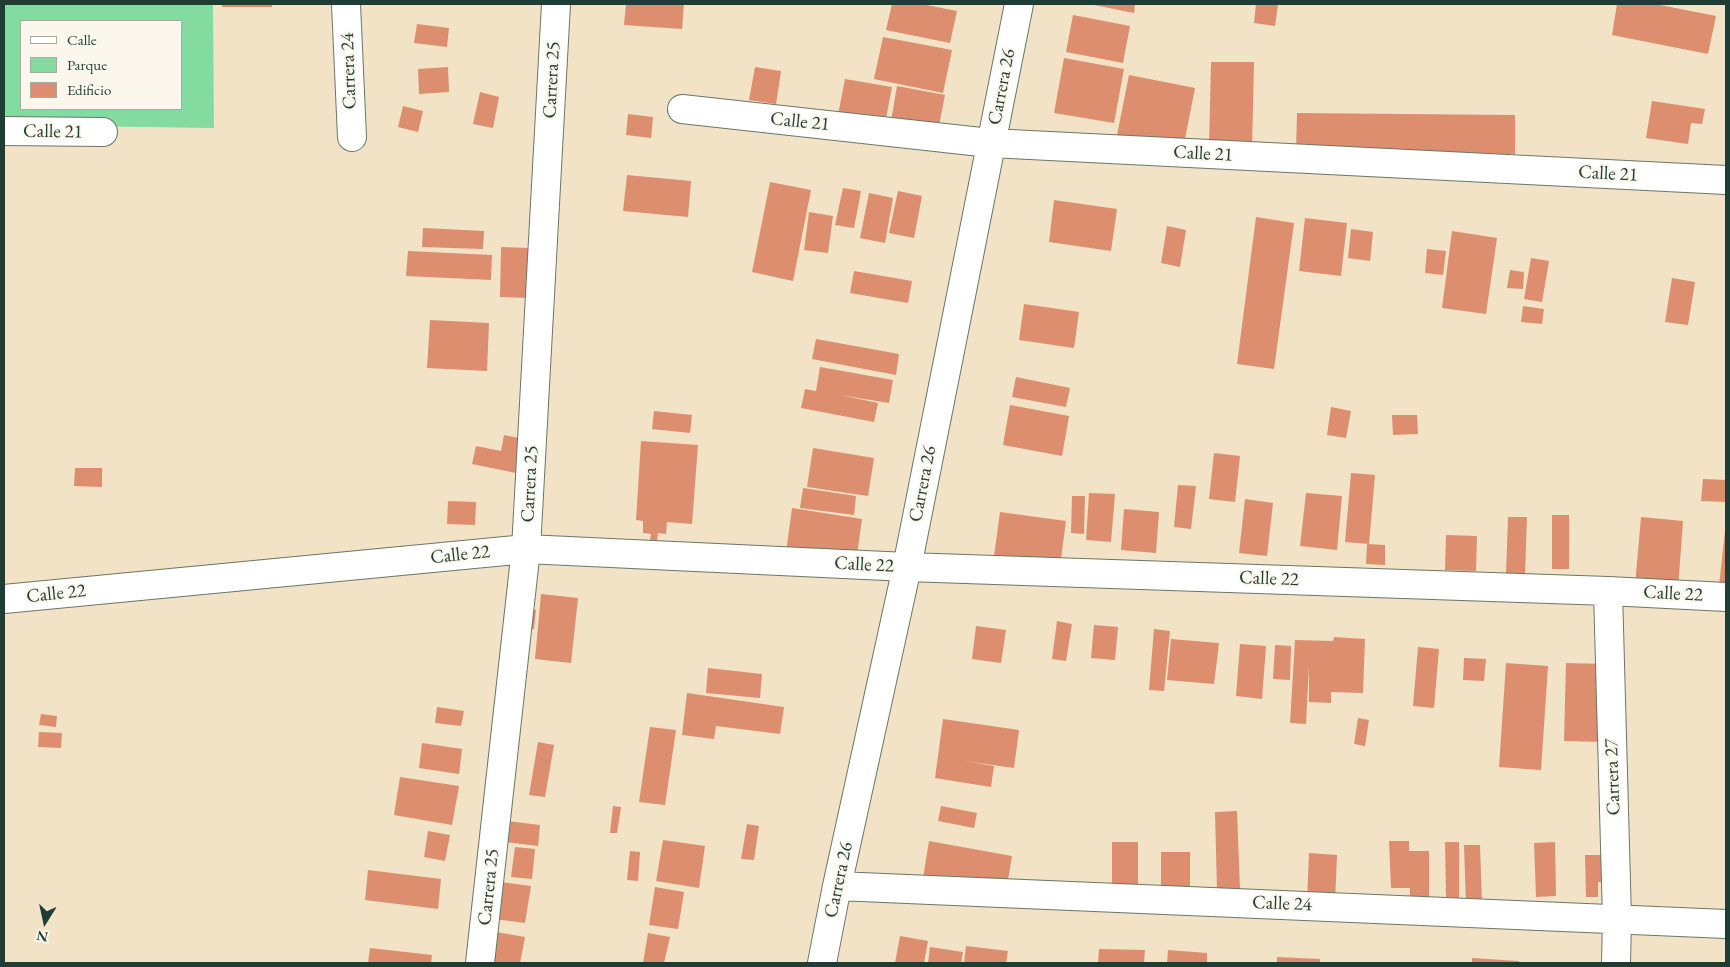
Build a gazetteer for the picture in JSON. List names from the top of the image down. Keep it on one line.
{"streets":{"street":["Carrera 24","Carrera 25","Carrera 26","Calle 21","Calle 22","Carrera 27","Calle 24"]},"crossings":[["Carrera 25","Calle 22"],["Carrera 26","Calle 21"],["Carrera 26","Calle 22"],["Carrera 26","Calle 24"],["Calle 22","Carrera 27"],["Carrera 27","Calle 24"]],"legend":["Calle","Parque","Edificio"],"north":"bottom"}
